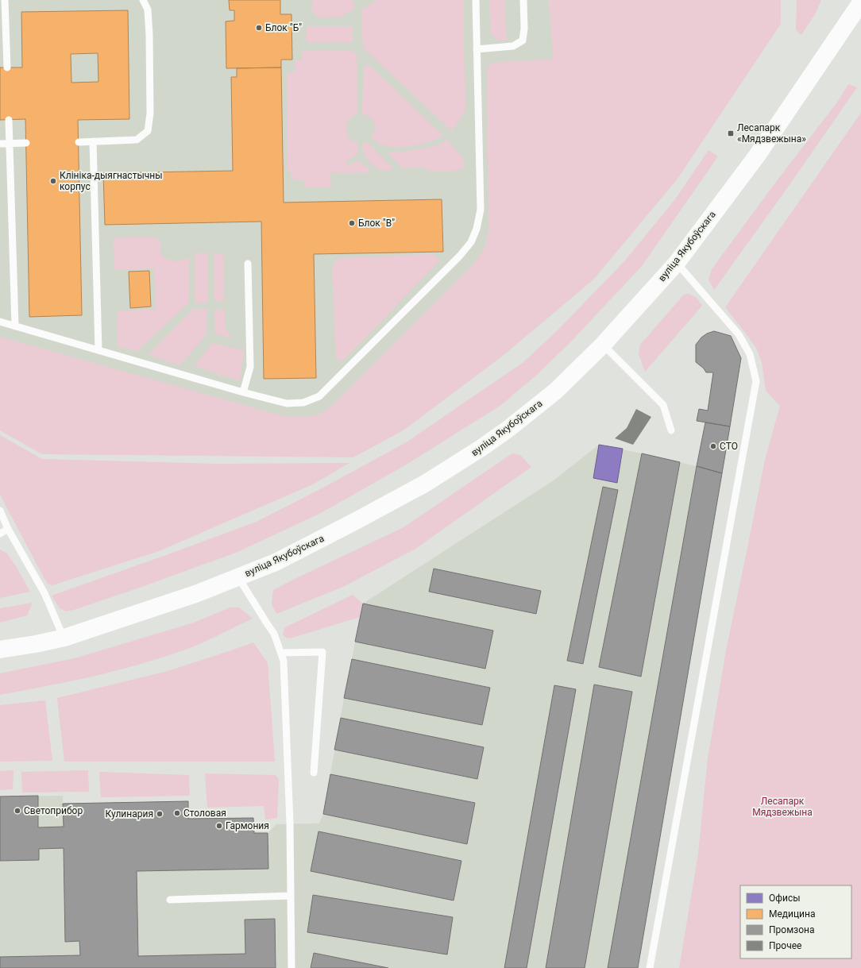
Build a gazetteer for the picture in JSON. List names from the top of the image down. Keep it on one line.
{"streets":{"main road":["вуліца Якубоўскага"]},"parks":["Лесапарк Мядзвежына"],"places":{"other":["Блок \"Б\"","Клініка-дыягнастычны корпус","Блок \"В\"","СТО","Светоприбор","Cтоловая","Кулинария","Гармония"],"transit":["Лесапарк «Мядзвежына»"]},"legend":["Офисы","Медицина","Промзона","Прочее"]}
